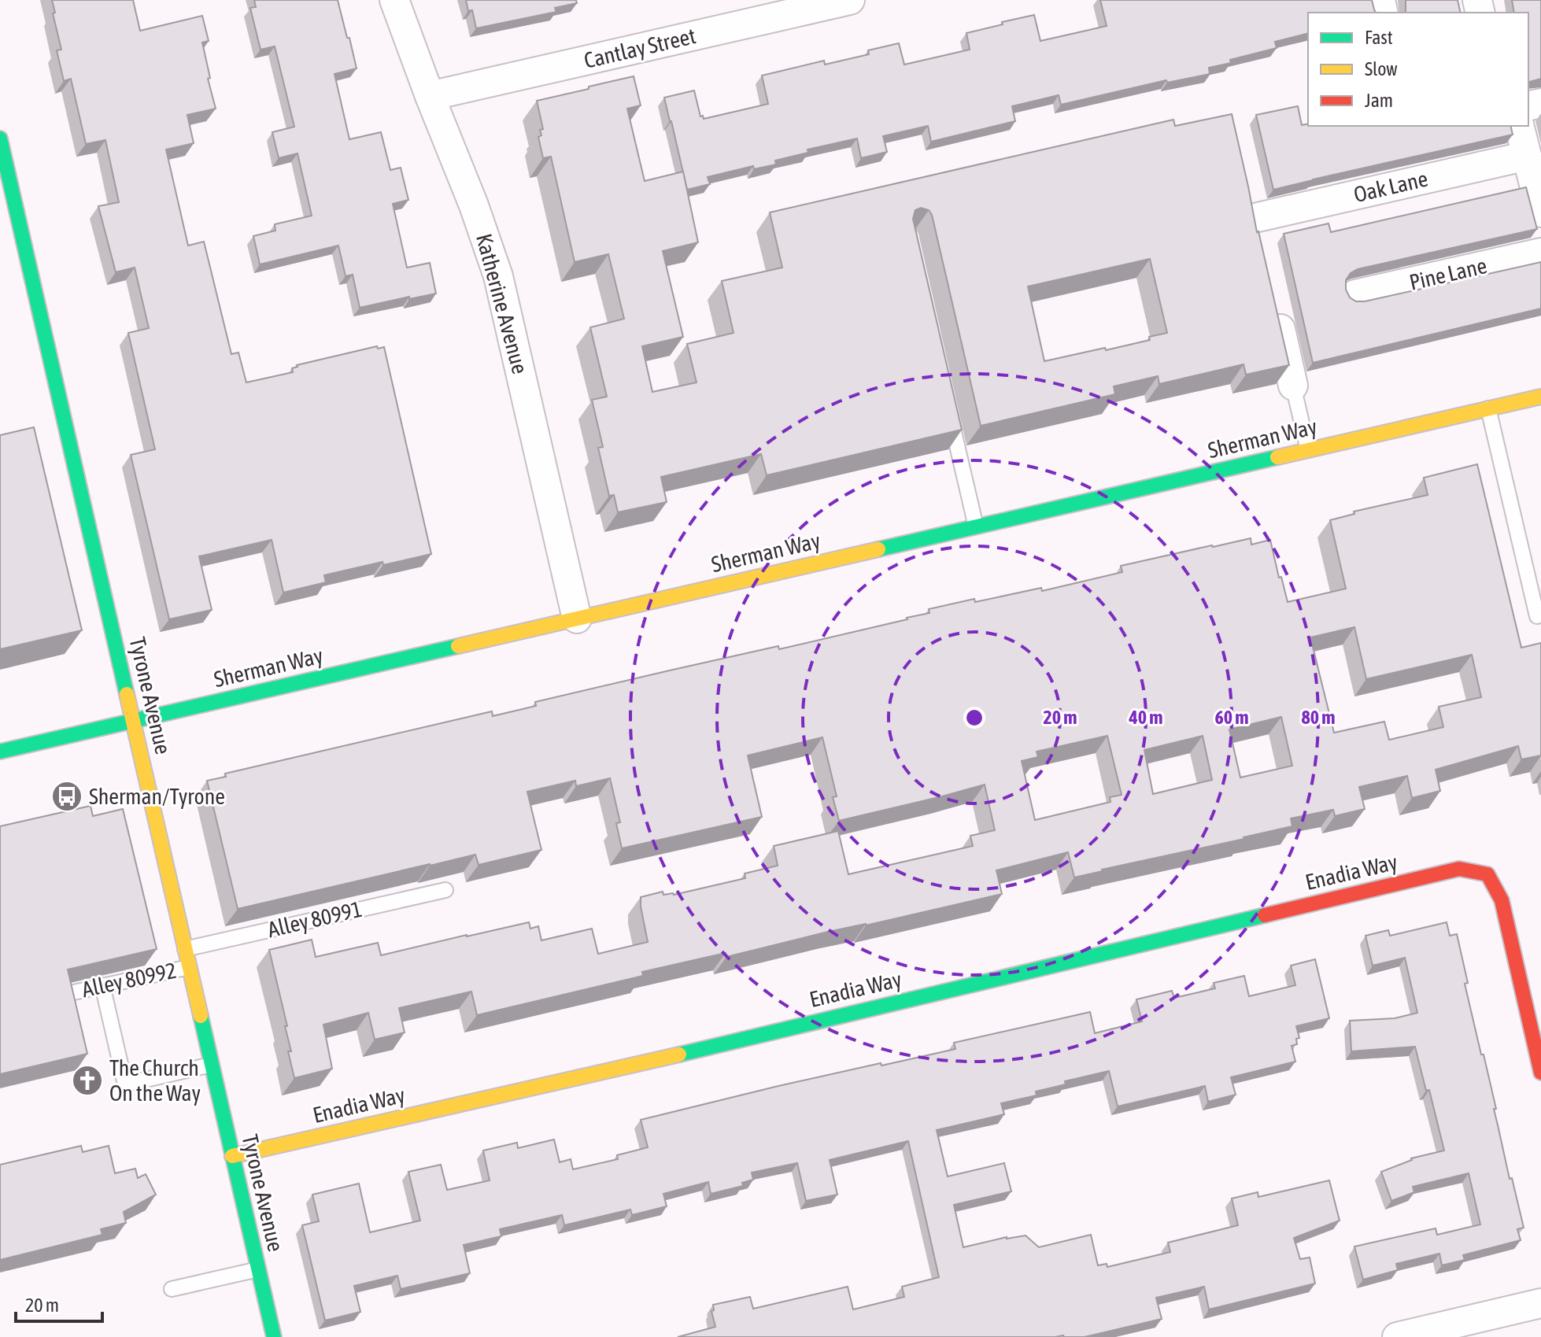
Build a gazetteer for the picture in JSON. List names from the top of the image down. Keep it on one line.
{"streets":{"street":["Cantlay Street","Oak Lane","Pine Lane","Katherine Avenue","Sherman Way","Tyrone Avenue","Enadia Way"],"lane":["Alley 80991","Alley 80992"]},"crossings":[["Cantlay Street","Katherine Avenue"],["Katherine Avenue","Sherman Way"],["Sherman Way","Tyrone Avenue"],["Tyrone Avenue","Enadia Way"],["Tyrone Avenue","Alley 80991"],["Tyrone Avenue","Alley 80992"]],"places":{"bus stop":["Sherman/Tyrone"],"church":["The Church On the Way"]},"legend":["Fast","Slow","Jam"],"scale_bar":"20 m","rings":["20 m","40 m","60 m","80 m"]}
